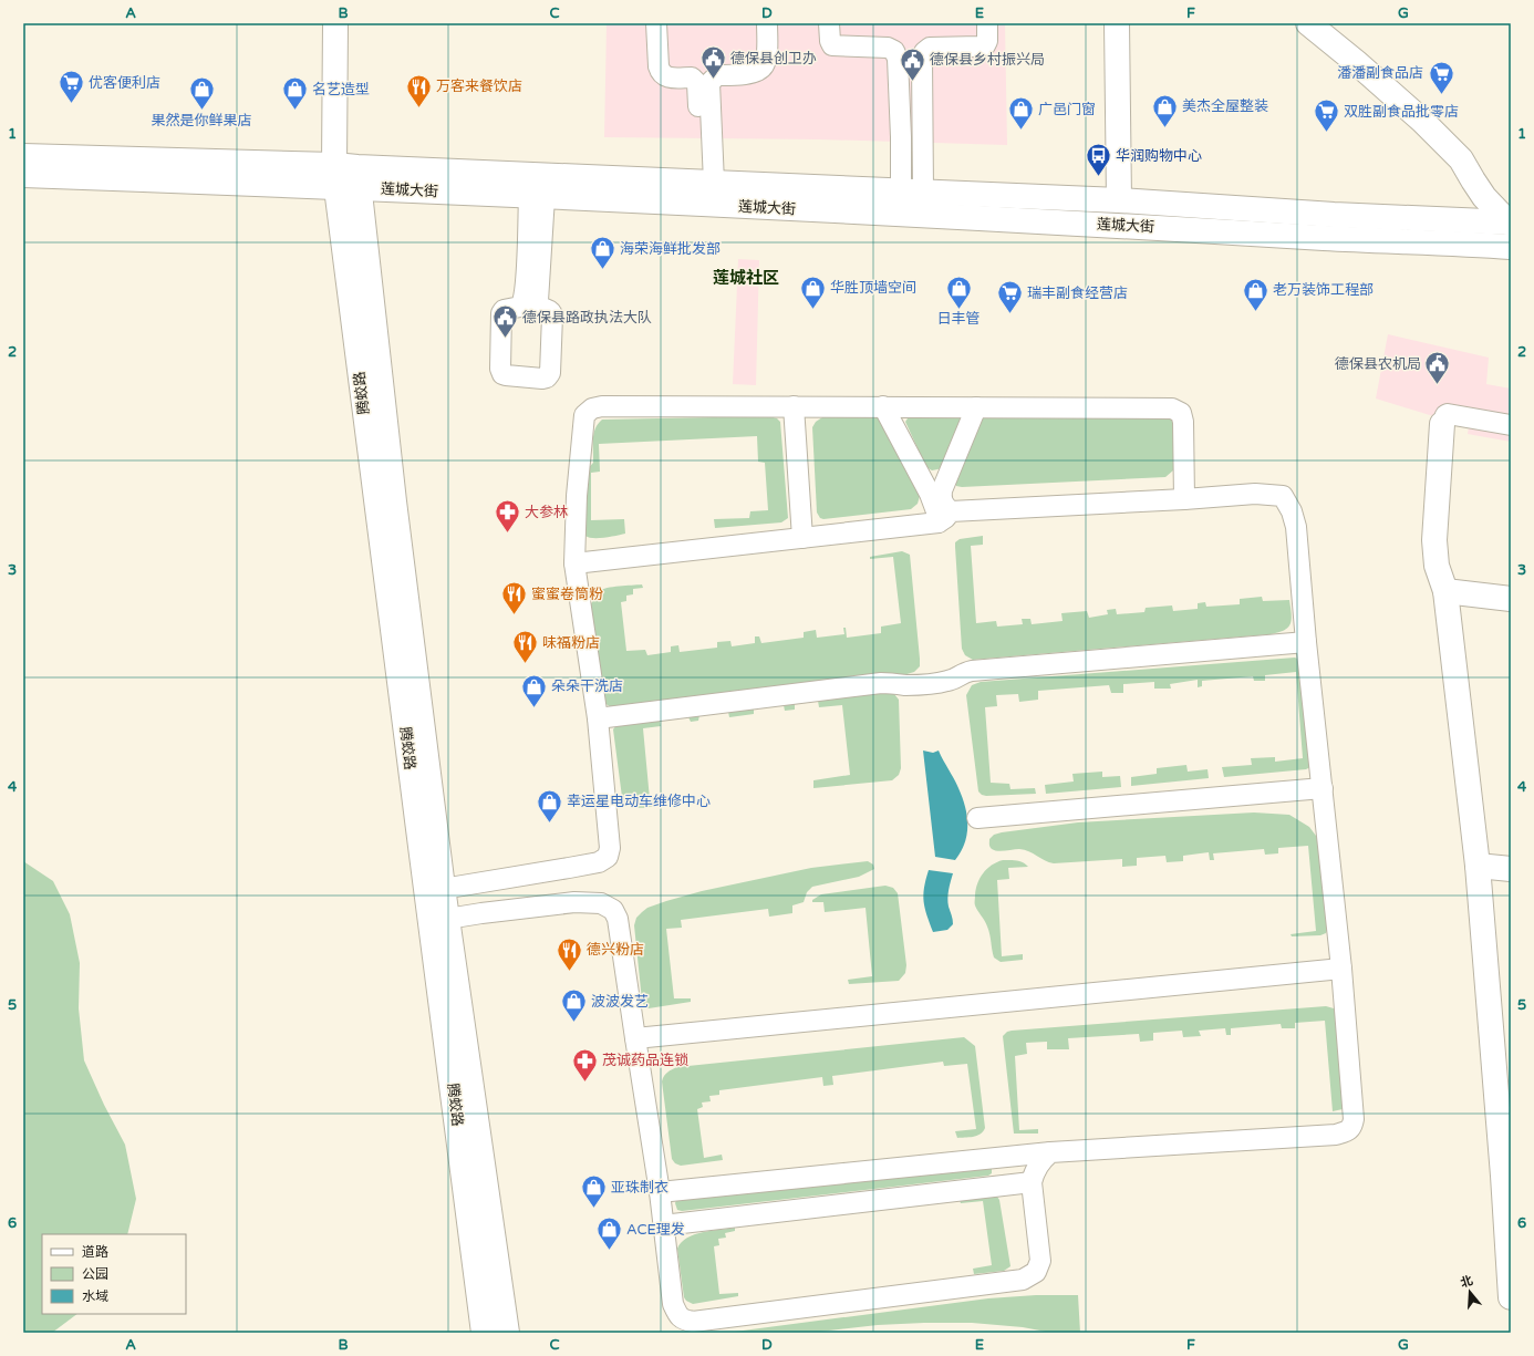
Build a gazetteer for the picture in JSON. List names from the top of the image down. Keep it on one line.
{"streets":{"main road":["莲城大街","腾蛟路"]},"crossings":[["莲城大街","腾蛟路"]],"districts":["莲城社区"],"places":{"public building":["德保县创卫办","德保县乡村振兴局","德保县路政执法大队","德保县农机局"],"supermarket":["潘潘副食品店","优客便利店","双胜副食品批零店","瑞丰副食经营店"],"restaurant":["万客来餐饮店","蜜蜜卷筒粉","味福粉店","德兴粉店"],"shop":["果然是你鲜果店","名艺造型","美杰全屋整装","广邑门窗","海荣海鲜批发部","华胜顶墙空间","日丰管","老万装饰工程部","朵朵干洗店","幸运星电动车维修中心","波波发艺","亚珠制衣","ACE理发"],"bus stop":["华润购物中心"],"pharmacy":["大参林","茂诚药品连锁"]},"legend":["道路","公园","水域"],"north":"top","grid":{"columns":["A","B","C","D","E","F","G"],"rows":["1","2","3","4","5","6"]}}
